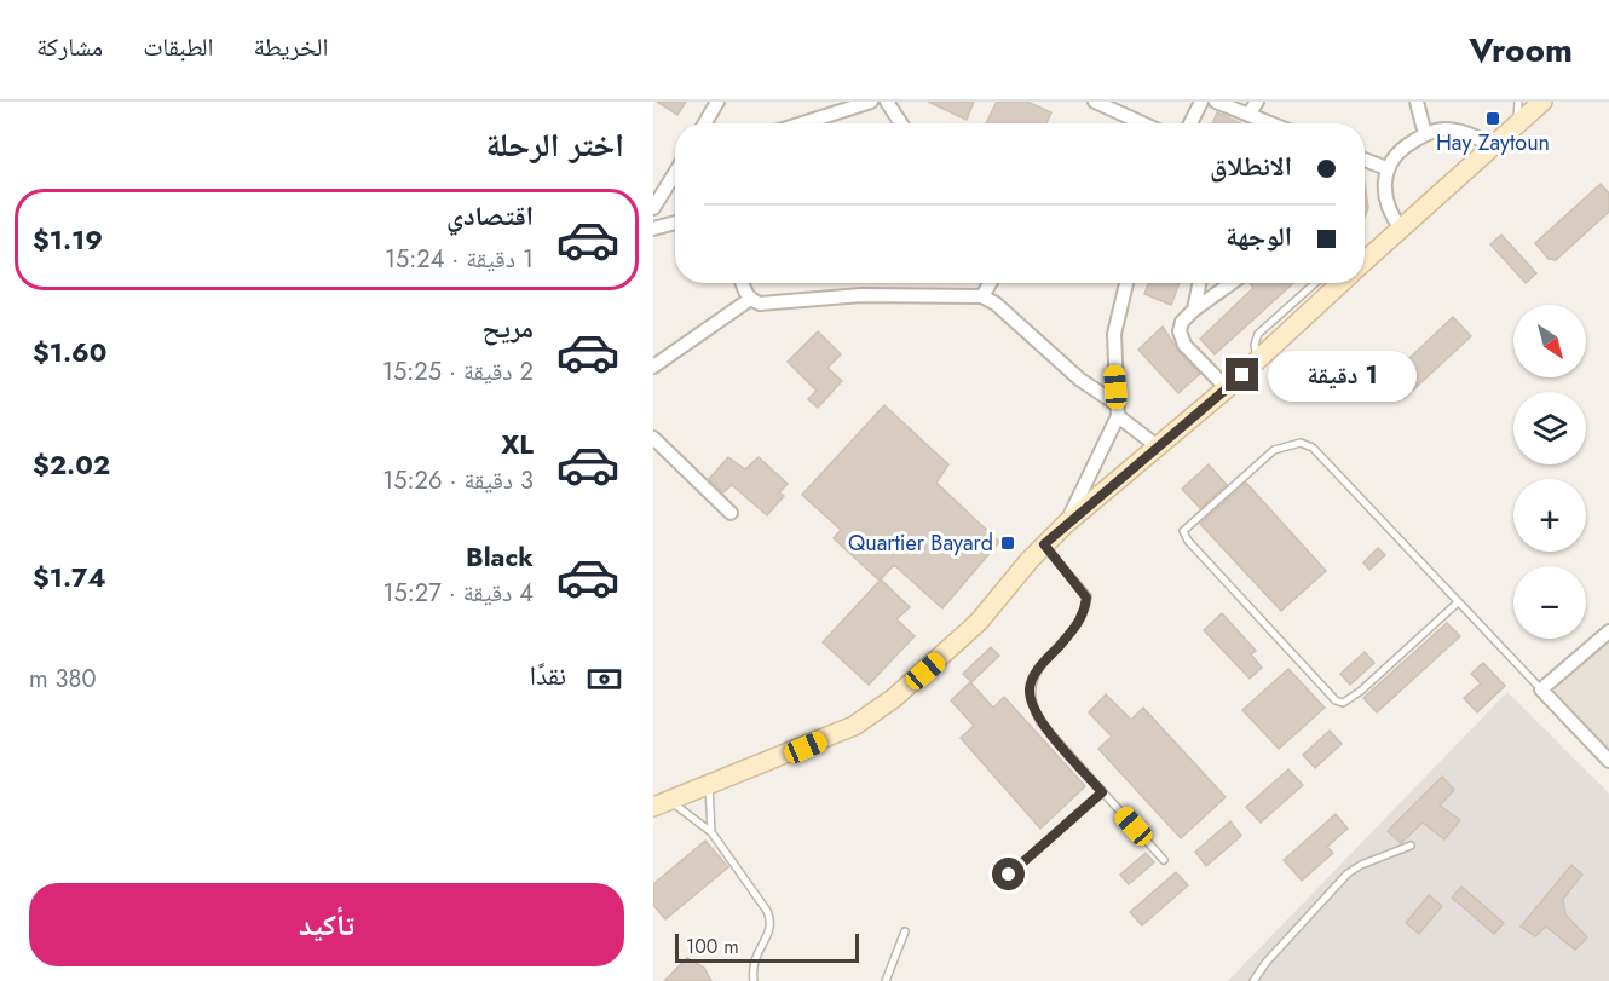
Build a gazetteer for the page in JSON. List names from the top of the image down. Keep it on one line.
{"places":{"transit":["Hay Zaytoun","Quartier Bayard"]},"scale_bar":"100 m","north":"bottom right","page":{"header":"Vroom","nav":["الخريطة","الطبقات","مشاركة"],"heading":"اختر الرحلة","banner":["الانطلاق","الوجهة"],"list":[{"name":"اقتصادي","note":"1 دقيقة · 15:24","value":"$1.19"},{"name":"مريح","note":"2 دقيقة · 15:25","value":"$1.60"},{"name":"XL","note":"3 دقيقة · 15:26","value":"$2.02"},{"name":"Black","note":"4 دقيقة · 15:27","value":"$1.74"}],"map_buttons":["+","−"],"bubble":"1 دقيقة","pay":["نقدًا","380 m"],"buttons":"تأكيد","scale":"100 m"}}
